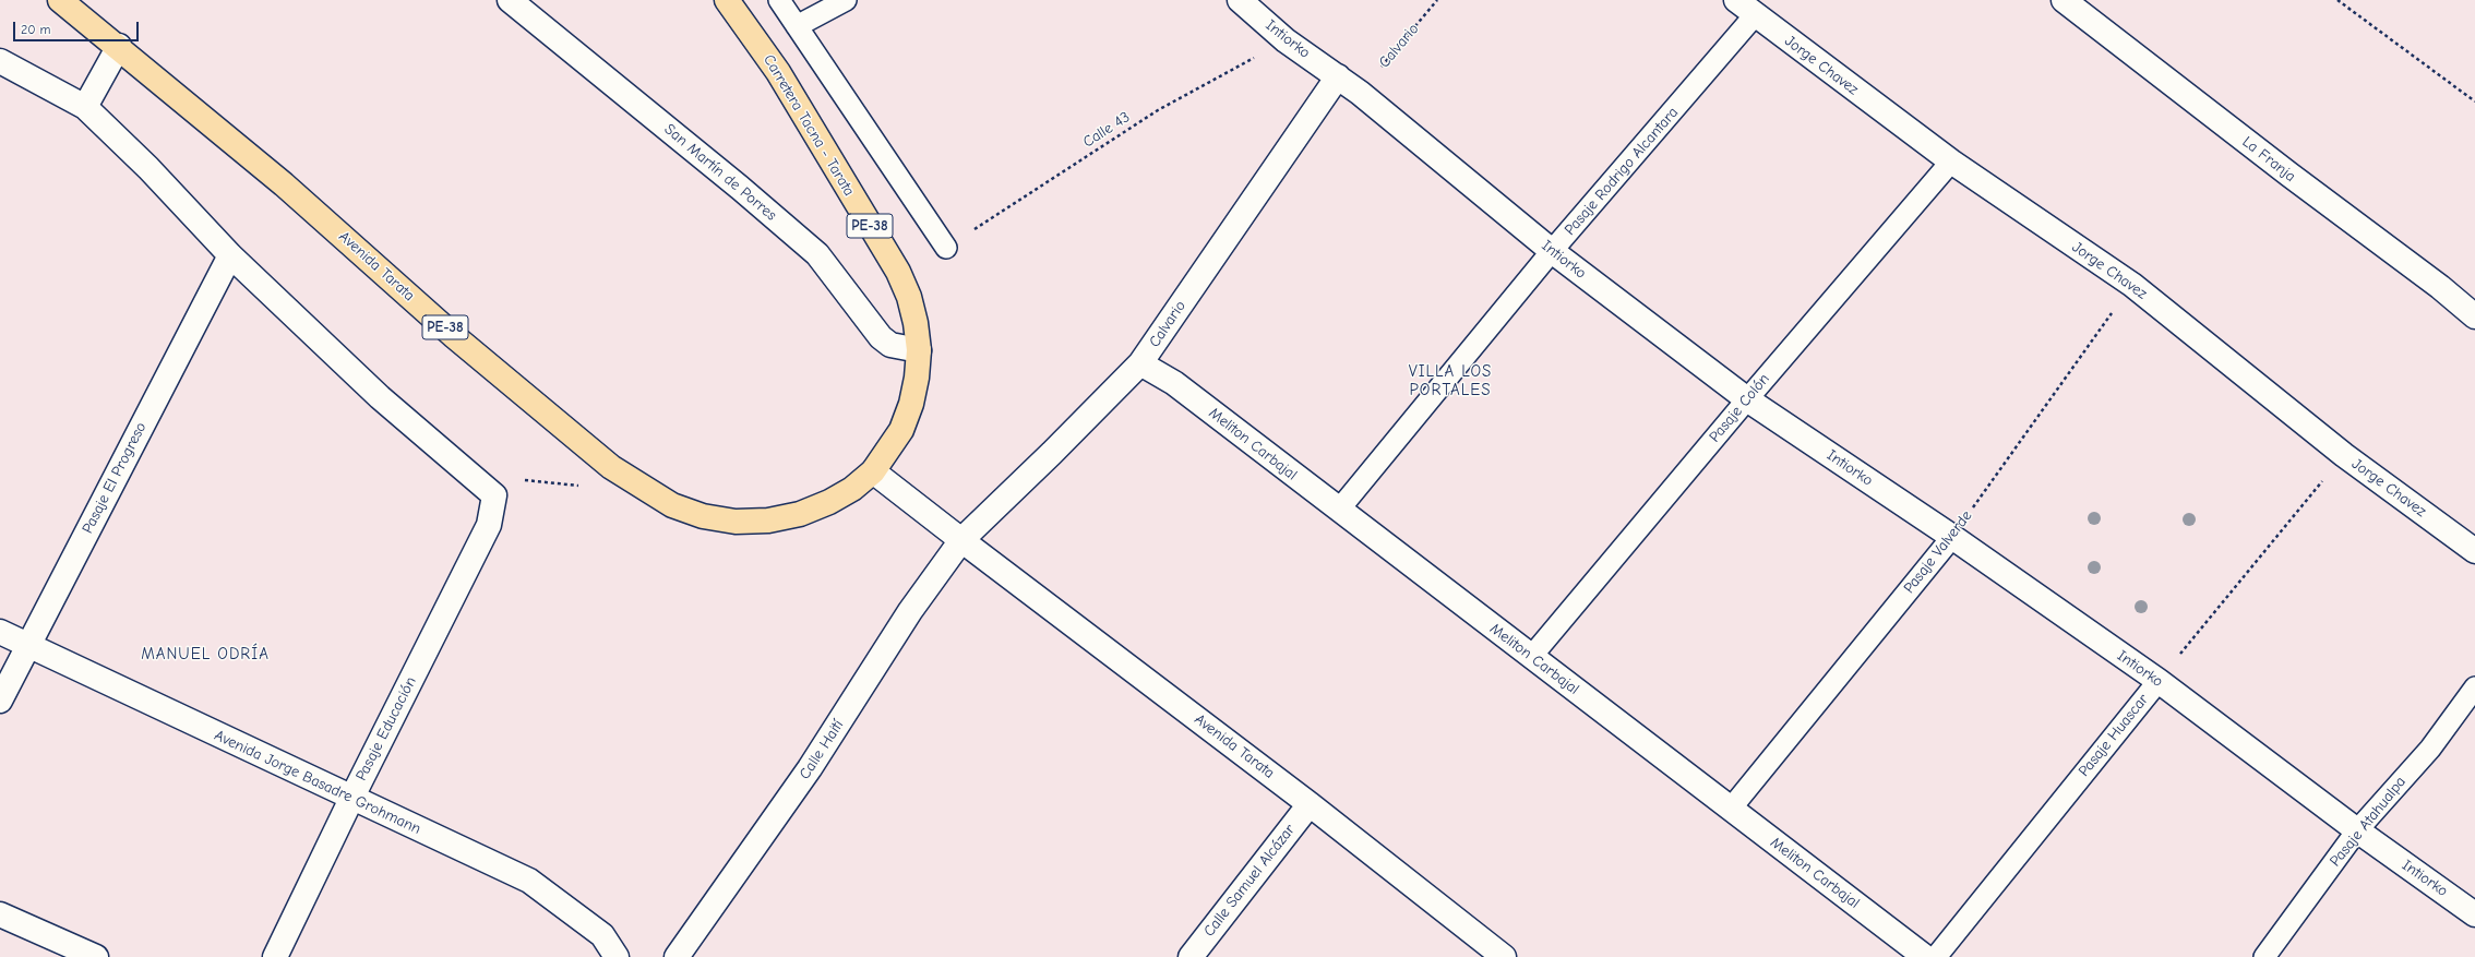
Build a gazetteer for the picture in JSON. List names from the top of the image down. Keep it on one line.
{"streets":{"highway":["Carretera Tacna - Tarata","PE-38","Avenida Tarata"],"street":["Intiorko","Calvario","Jorge Chavez","La Franja","San Martín de Porres","Meliton Carbajal","Pasaje El Progreso","Pasaje Educación","Calle Haití","Avenida Jorge Basadre Grohmann","Calle Samuel Alcázar"],"lane":["Pasaje Rodrigo Alcantara","Pasaje Colón","Pasaje Valverde","Pasaje Huascar","Pasaje Atahualpa"],"path":["Calle 43"]},"crossings":[["Intiorko","Calvario"],["Intiorko","Calle 43"],["Intiorko","Pasaje Rodrigo Alcantara"],["Intiorko","Pasaje Colón"],["Intiorko","Pasaje Valverde"],["Intiorko","Pasaje Huascar"],["Intiorko","Pasaje Atahualpa"],["Calvario","Avenida Tarata"],["Calvario","Meliton Carbajal"],["Calvario","Calle Haití"],["Jorge Chavez","Pasaje Rodrigo Alcantara"],["Jorge Chavez","Pasaje Colón"],["Jorge Chavez","Pasaje Valverde"],["Jorge Chavez","Pasaje Huascar"],["Carretera Tacna - Tarata","San Martín de Porres"],["Carretera Tacna - Tarata","Avenida Tarata"],["Pasaje Rodrigo Alcantara","Meliton Carbajal"],["Avenida Tarata","Calle Haití"],["Avenida Tarata","Calle Samuel Alcázar"],["Pasaje Colón","Meliton Carbajal"],["Meliton Carbajal","Pasaje Valverde"],["Pasaje El Progreso","Pasaje Educación"],["Pasaje El Progreso","Avenida Jorge Basadre Grohmann"],["Pasaje Educación","Avenida Jorge Basadre Grohmann"]],"districts":["VILLA LOS PORTALES","MANUEL ODRÍA"],"scale_bar":"20 m"}
